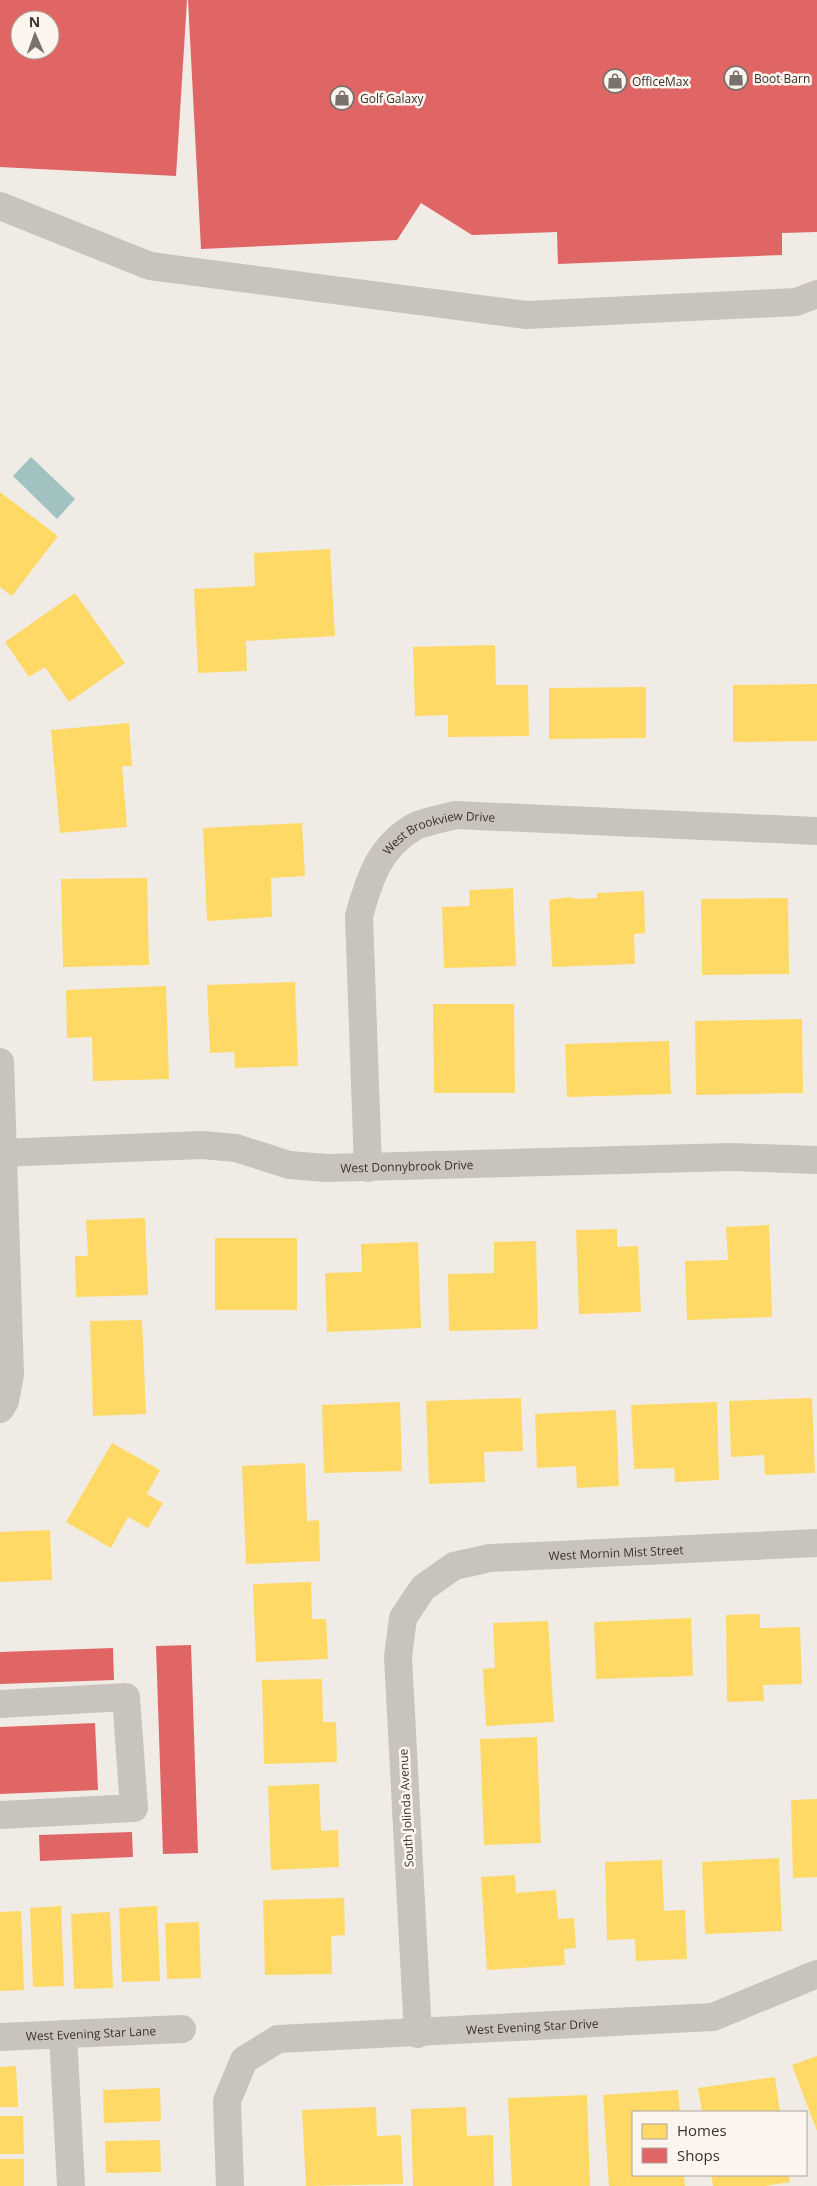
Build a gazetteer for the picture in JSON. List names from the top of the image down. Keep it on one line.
{"streets":{"street":["West Brookview Drive","West Donnybrook Drive","West Mornin Mist Street","South Jolinda Avenue","West Evening Star Drive","West Evening Star Lane"]},"crossings":[["West Brookview Drive","West Donnybrook Drive"],["West Mornin Mist Street","South Jolinda Avenue"],["South Jolinda Avenue","West Evening Star Drive"]],"places":{"shop":["Boot Barn","OfficeMax","Golf Galaxy"]},"legend":["Homes","Shops"],"north":"top"}
